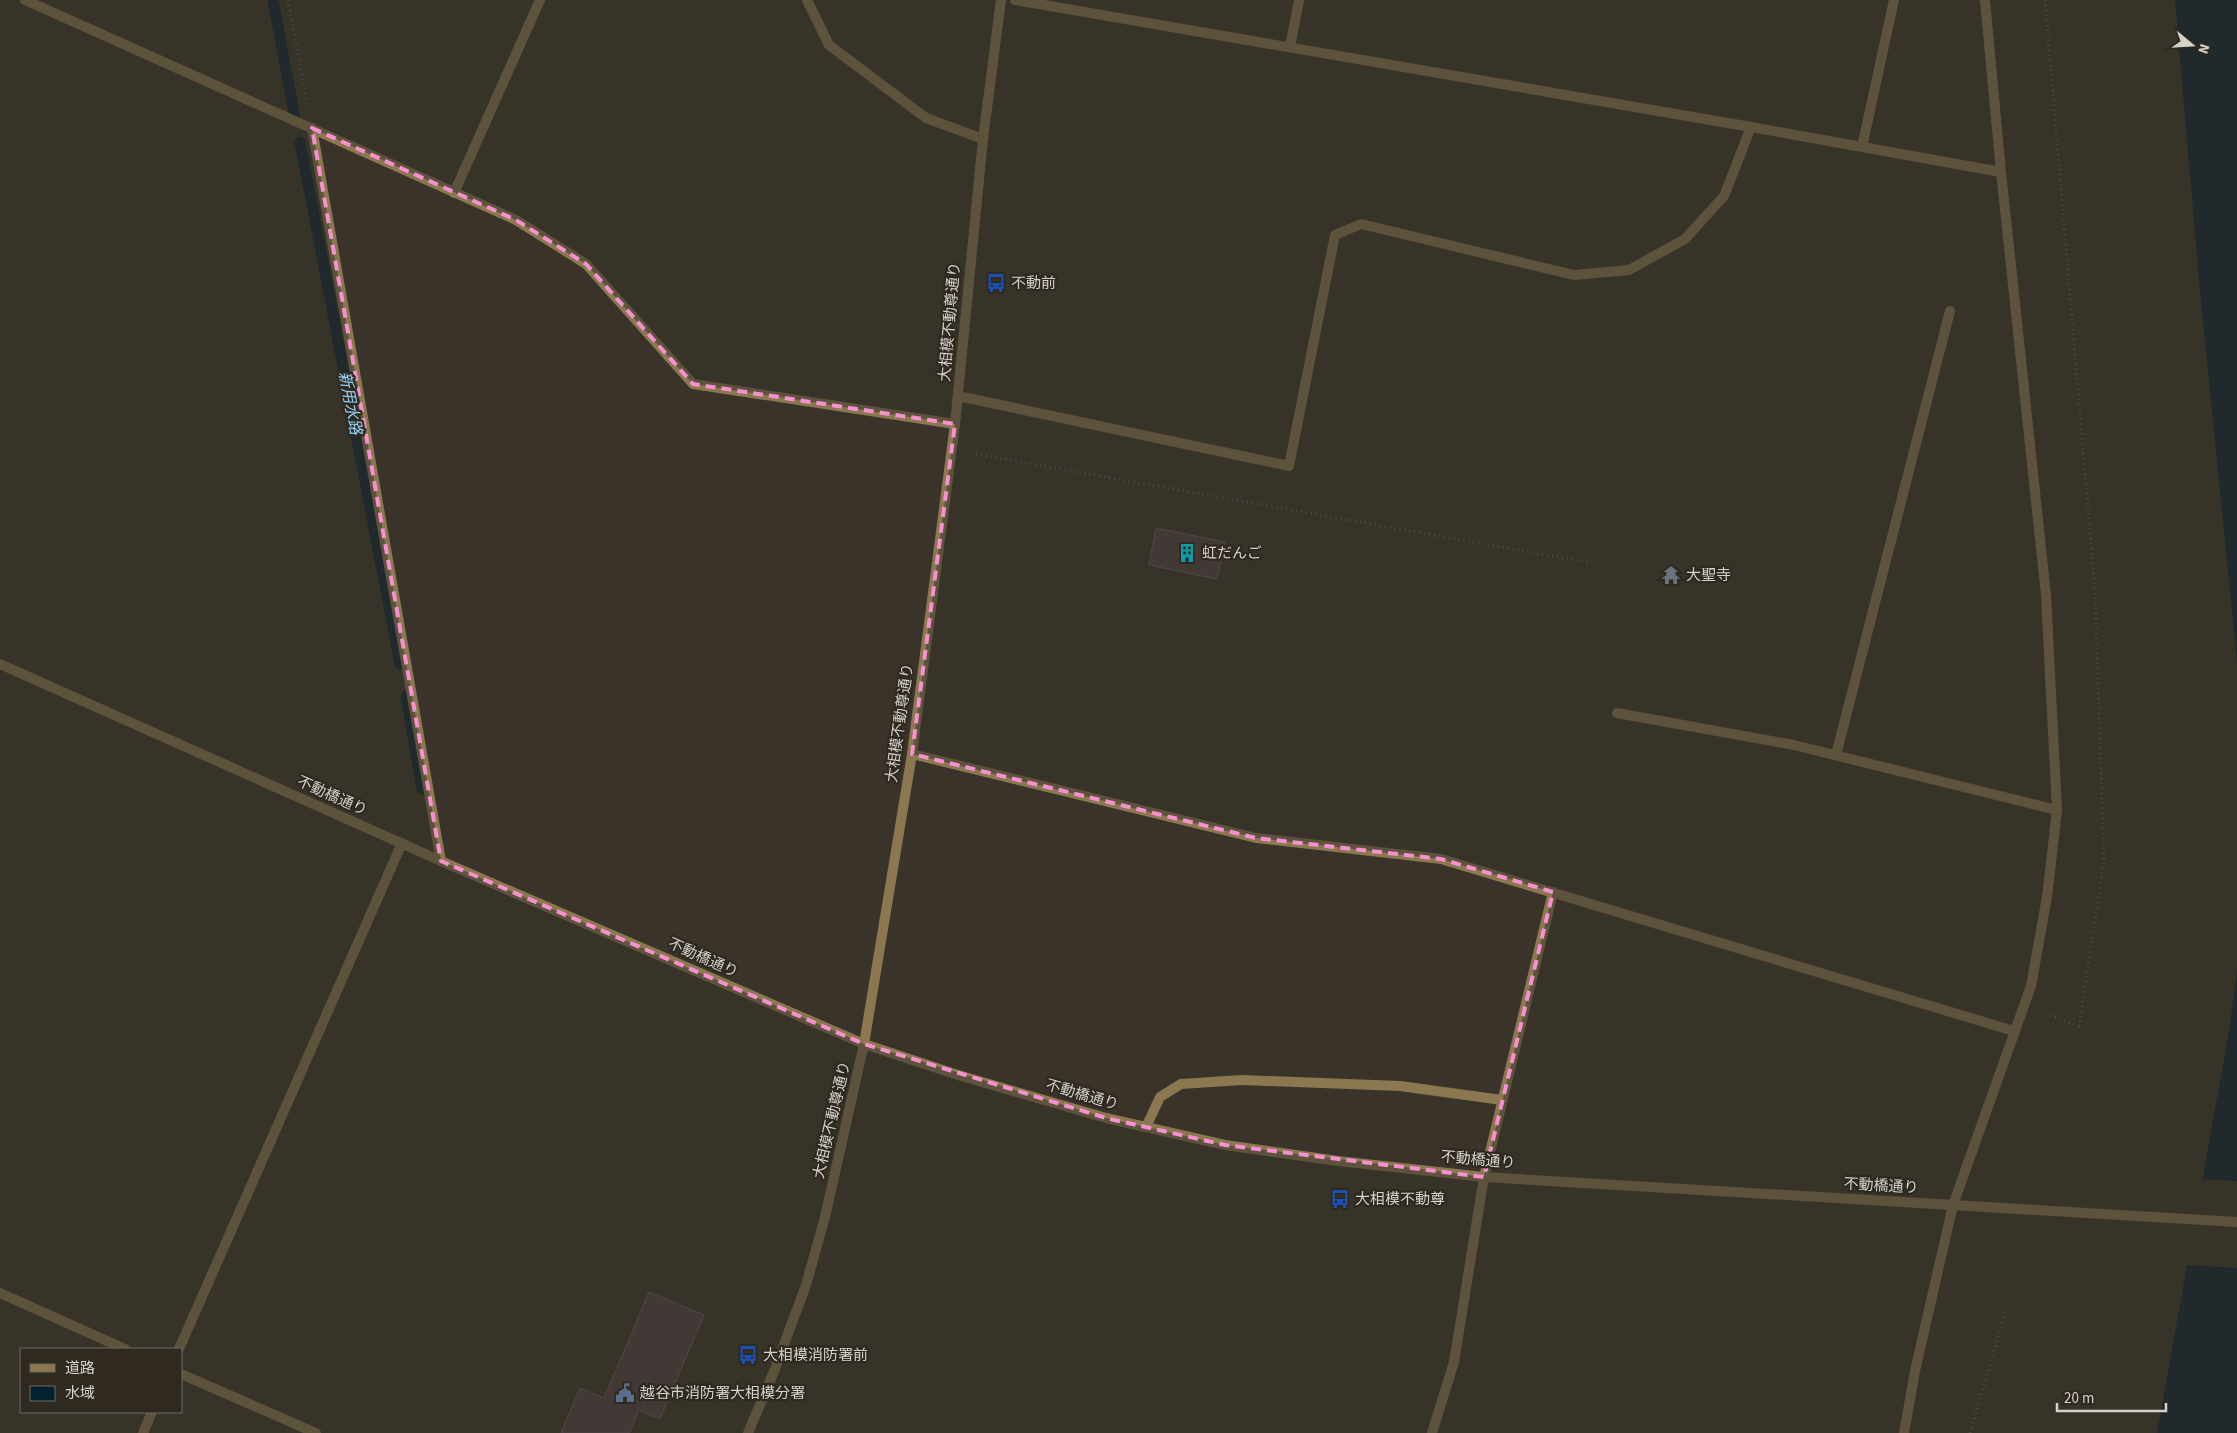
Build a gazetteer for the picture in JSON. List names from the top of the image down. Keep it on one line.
{"streets":{"street":["大相模不動尊通り","不動橋通り"]},"crossings":[["大相模不動尊通り","不動橋通り"]],"water":["新用水路"],"places":{"bus stop":["不動前","大相模不動尊","大相模消防署前"],"building":["虹だんご"],"temple":["大聖寺"],"public building":["越谷市消防署大相模分署"]},"legend":["道路","水域"],"scale_bar":"20 m","north":"right"}
